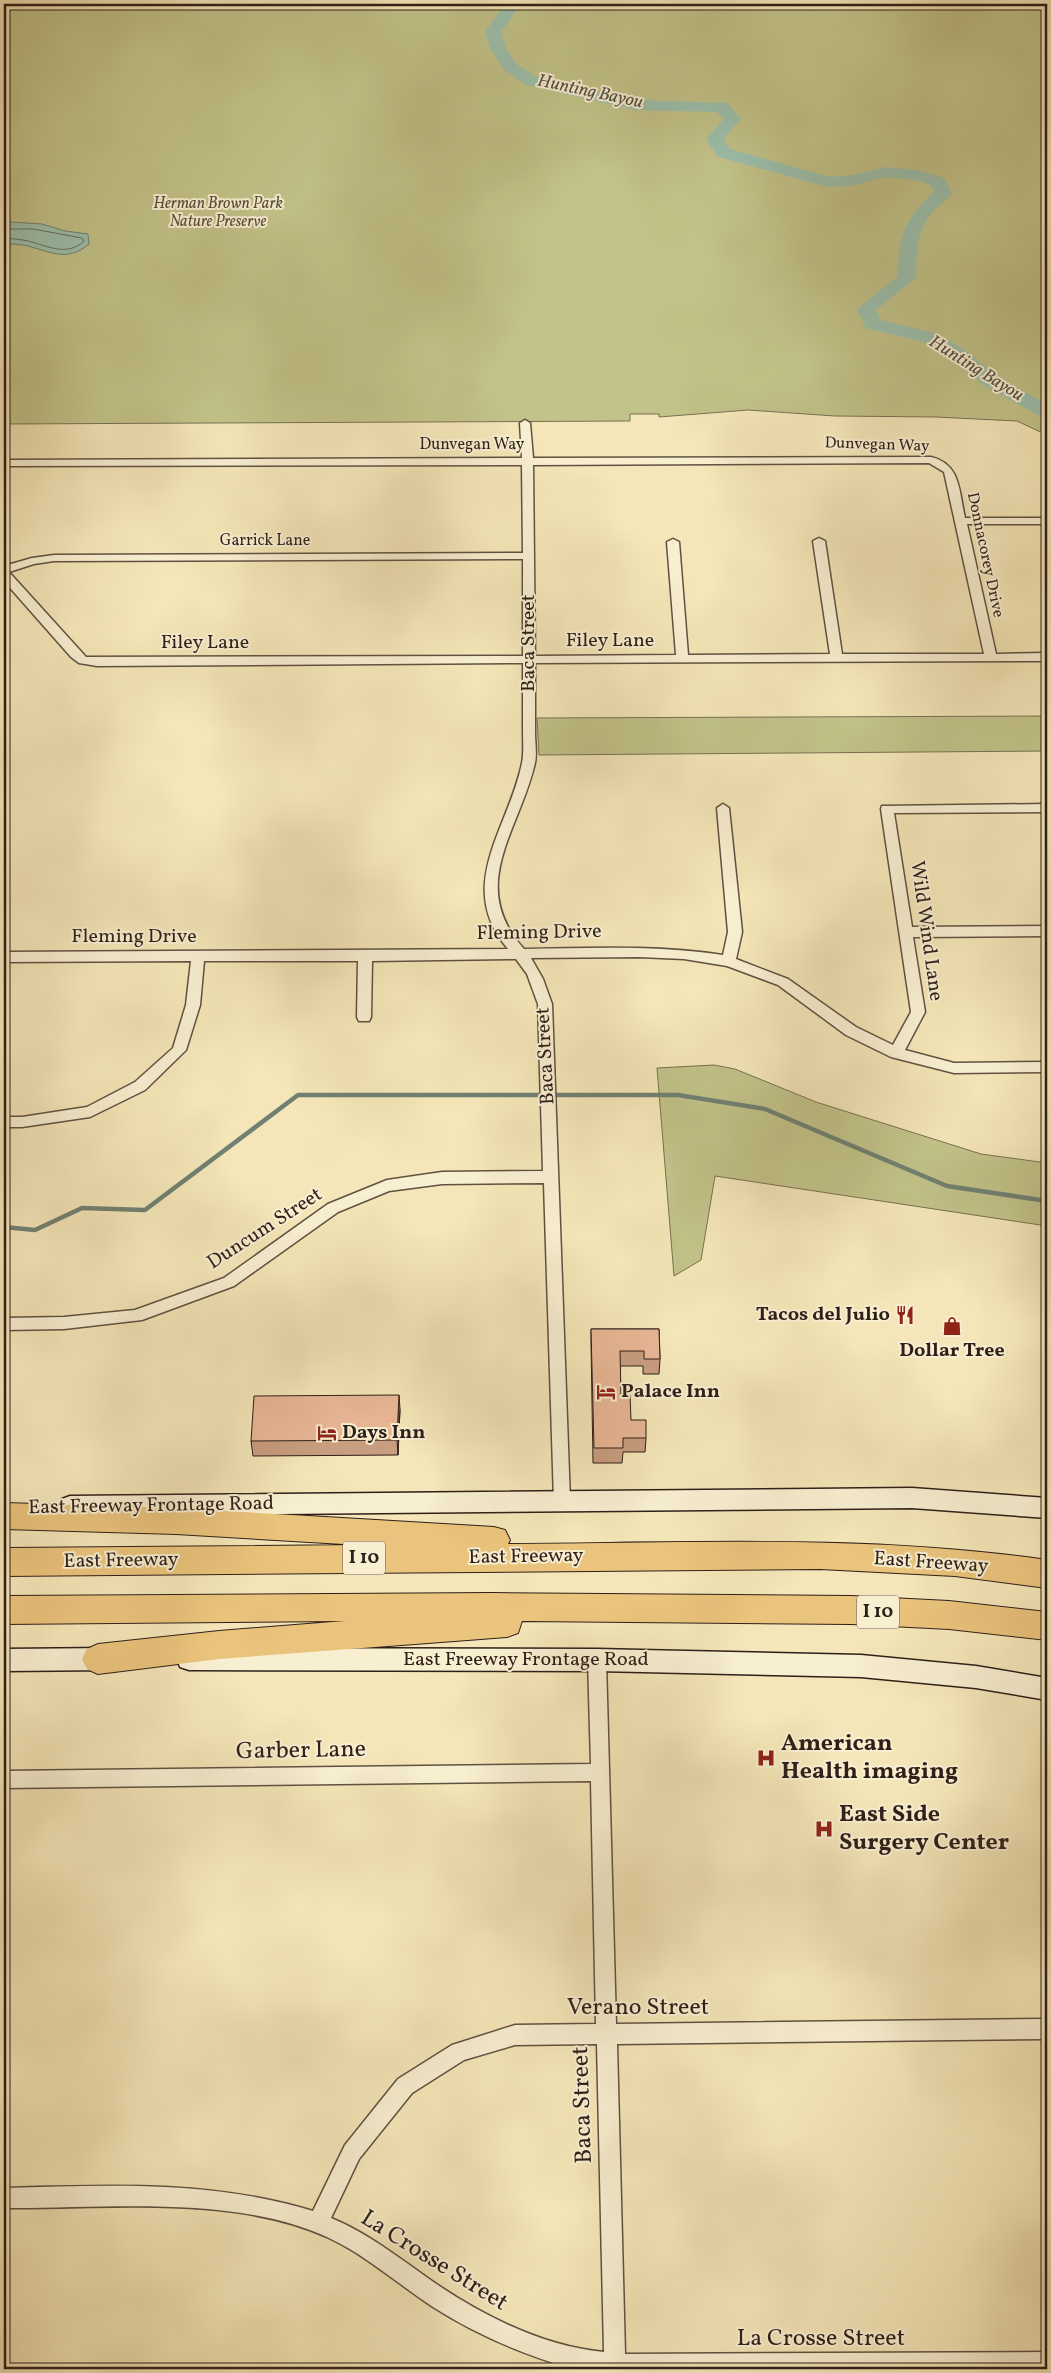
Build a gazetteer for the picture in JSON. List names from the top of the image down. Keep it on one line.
{"streets":{"highway":["East Freeway","I 10"],"main road":["East Freeway Frontage Road"],"street":["Dunvegan Way","Garrick Lane","Donnacorey Drive","Filey Lane","Baca Street","Wild Wind Lane","Fleming Drive","Duncum Street","Garber Lane","Verano Street","La Crosse Street"]},"crossings":[["Dunvegan Way","Donnacorey Drive"],["Dunvegan Way","Baca Street"],["Garrick Lane","Baca Street"],["Donnacorey Drive","Filey Lane"],["Filey Lane","Baca Street"],["Baca Street","Fleming Drive"],["Baca Street","Duncum Street"],["Baca Street","East Freeway Frontage Road"],["Baca Street","Garber Lane"],["Baca Street","Verano Street"],["Baca Street","La Crosse Street"],["Wild Wind Lane","Fleming Drive"],["Verano Street","La Crosse Street"]],"water":["Hunting Bayou"],"parks":["Herman Brown Park Nature Preserve"],"places":{"restaurant":["Tacos del Julio"],"shop":["Dollar Tree"],"hotel":["Palace Inn","Days Inn"],"hospital":["American Health imaging","East Side Surgery Center"]}}
